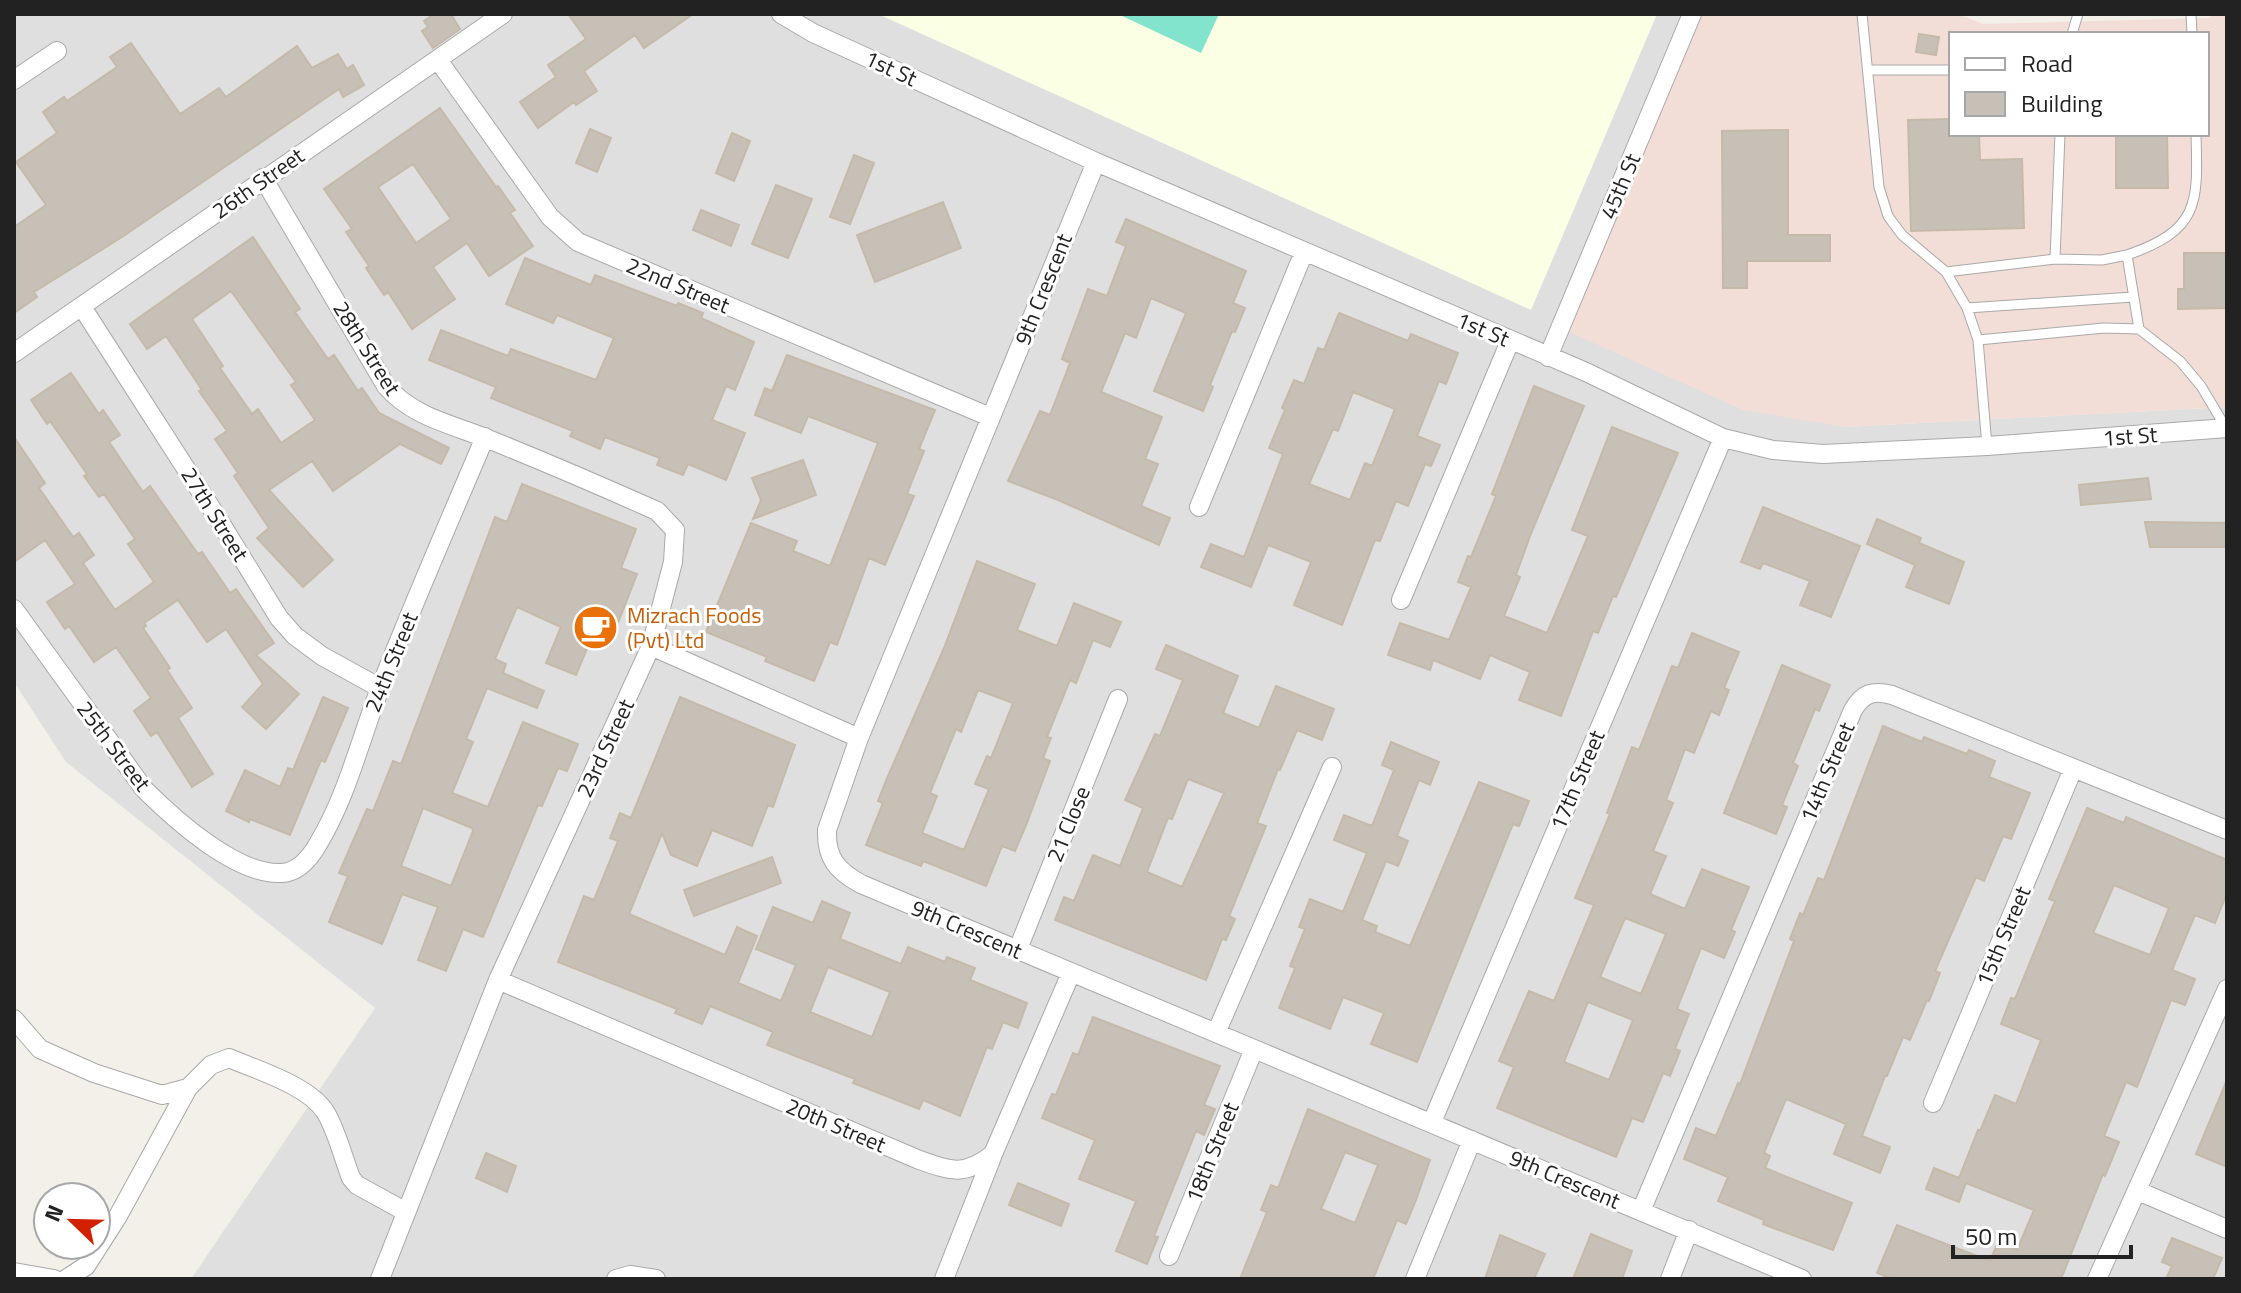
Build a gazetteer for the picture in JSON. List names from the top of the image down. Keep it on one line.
{"streets":{"street":["1st St","26th Street","45th St","22nd Street","9th Crescent","28th Street","27th Street","24th Street","25th Street","23rd Street","14th Street","17th Street","21 Close","15th Street","20th Street","18th Street"]},"crossings":[["1st St","45th St"],["1st St","9th Crescent"],["1st St","17th Street"],["26th Street","22nd Street"],["26th Street","28th Street"],["26th Street","27th Street"],["22nd Street","9th Crescent"],["9th Crescent","14th Street"],["9th Crescent","17th Street"],["9th Crescent","21 Close"],["9th Crescent","18th Street"],["28th Street","24th Street"],["28th Street","23rd Street"],["27th Street","24th Street"],["24th Street","25th Street"],["23rd Street","20th Street"],["14th Street","15th Street"]],"places":{"cafe":["Mizrach Foods (Pvt) Ltd"]},"legend":["Road","Building"],"scale_bar":"50 m","north":"top left"}
